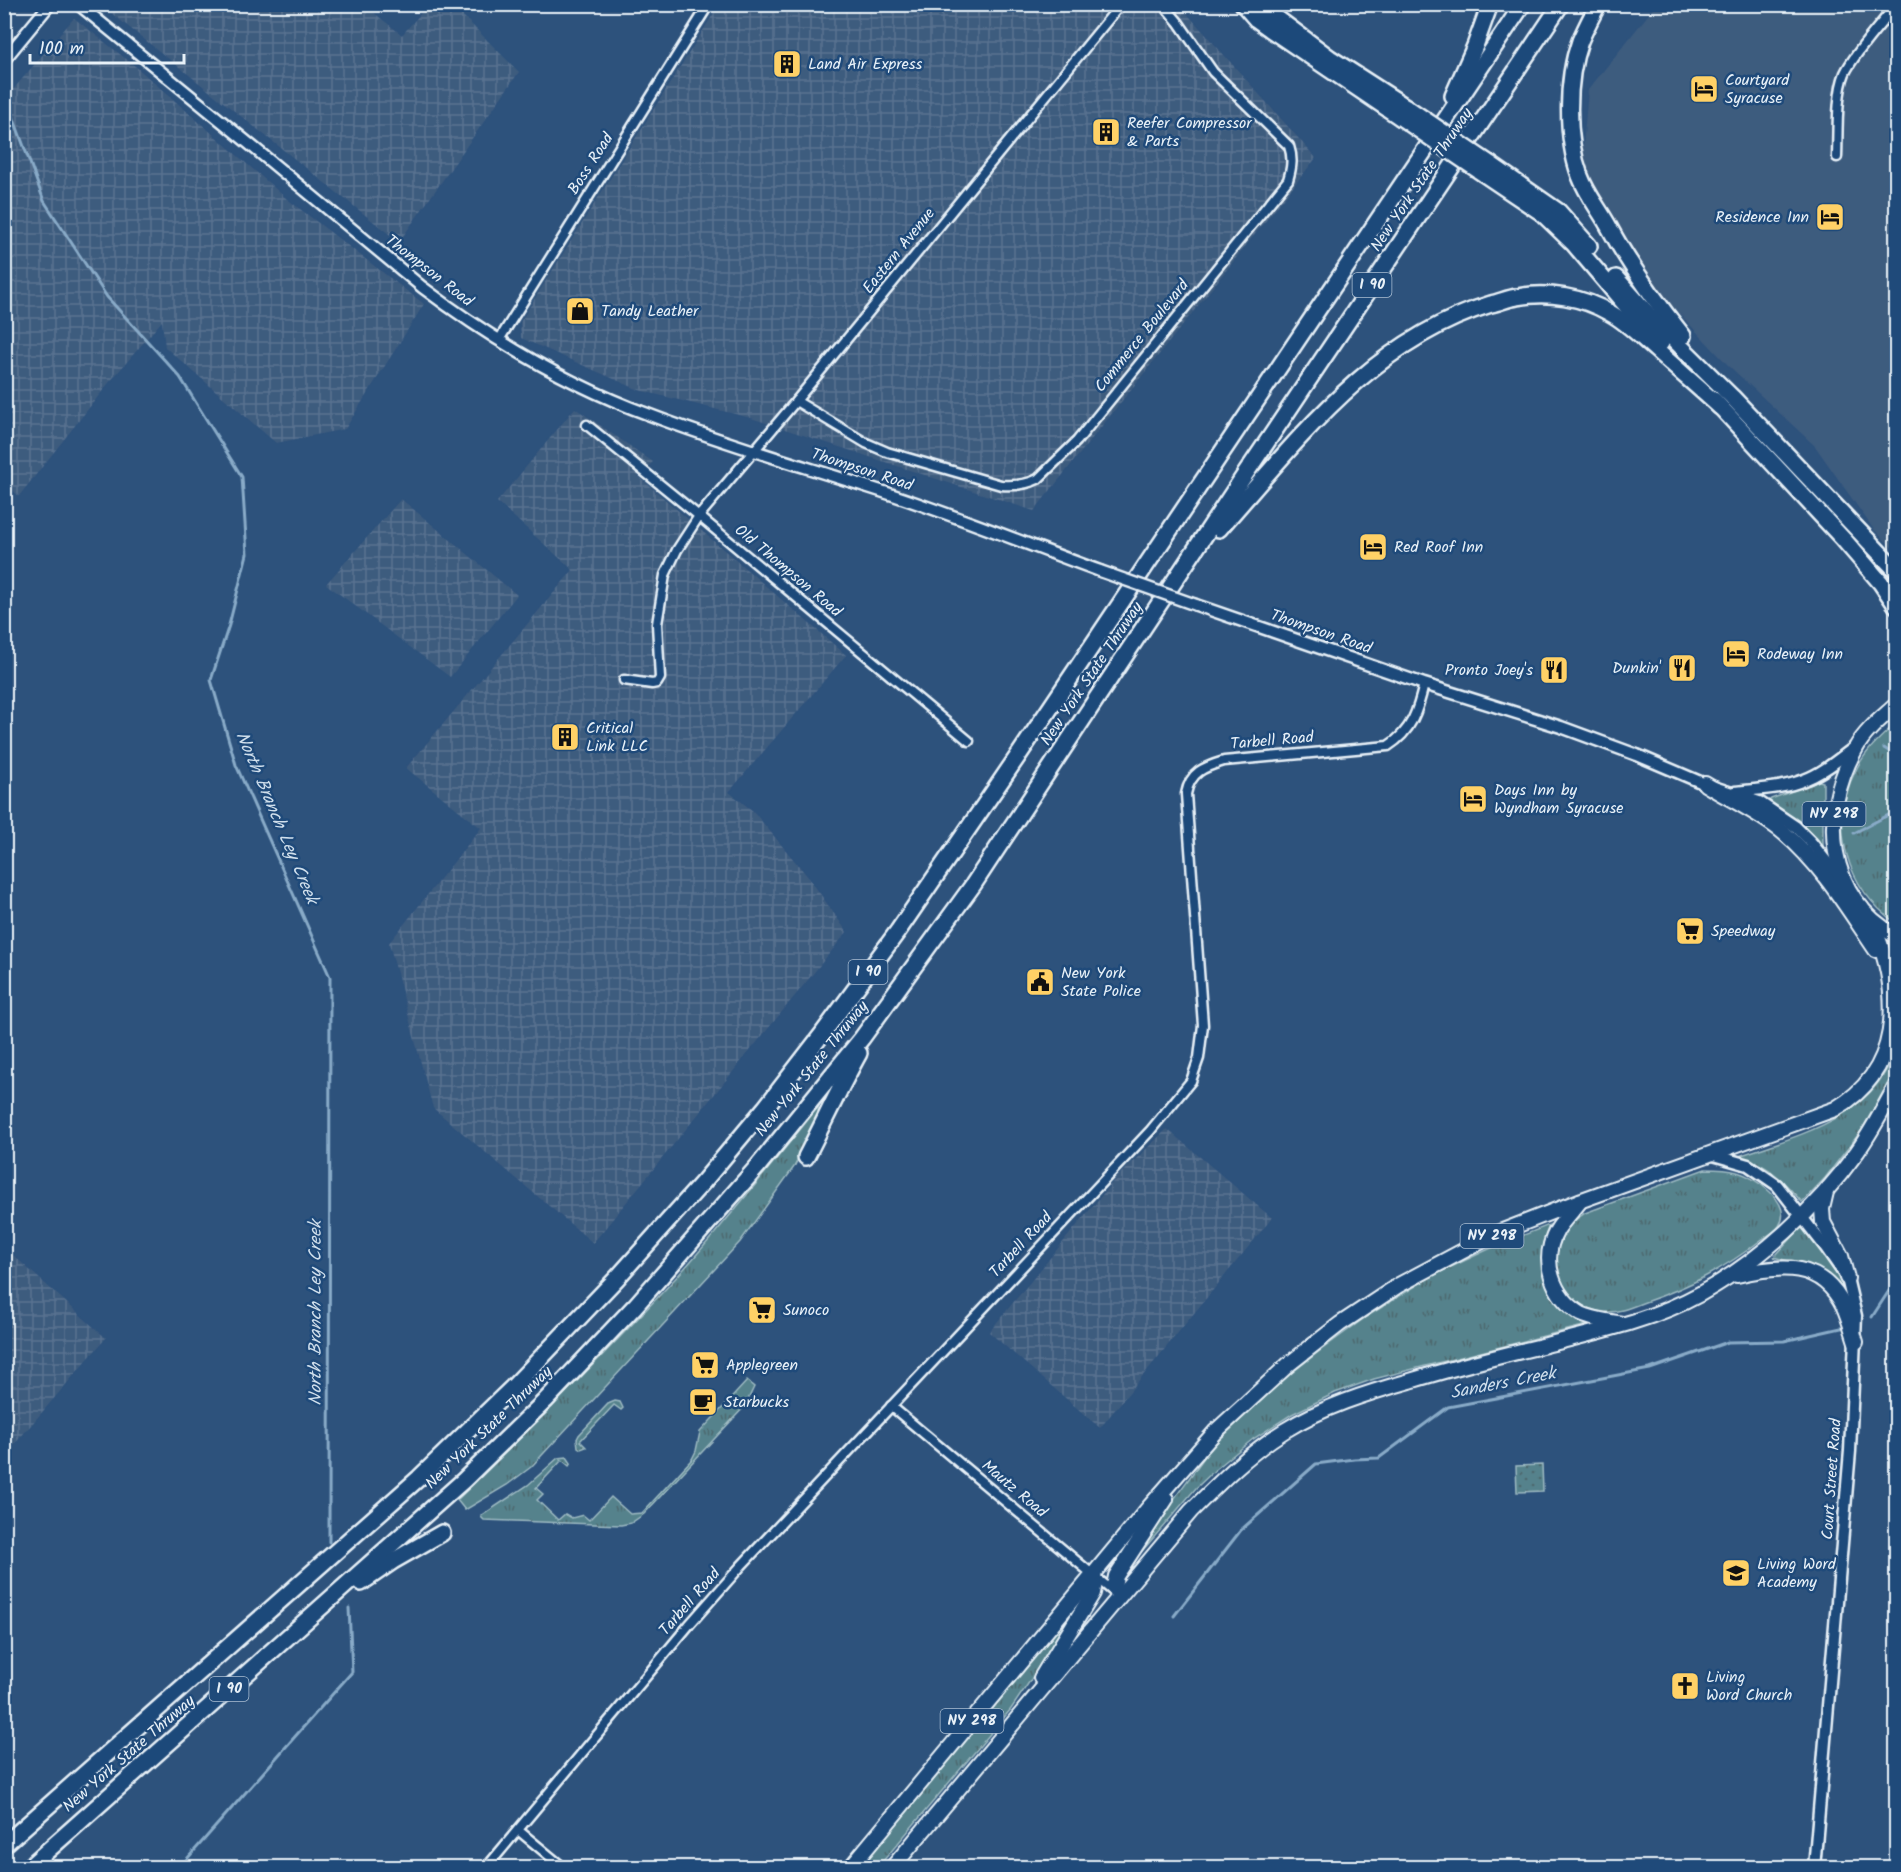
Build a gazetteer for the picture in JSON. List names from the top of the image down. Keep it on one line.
{"streets":{"highway":["New York State Thruway","I 90"],"main road":["NY 298"],"street":["Boss Road","Eastern Avenue","Thompson Road","Commerce Boulevard","Old Thompson Road","Tarbell Road","Court Street Road","Mautz Road"]},"crossings":[["Boss Road","Thompson Road"],["Eastern Avenue","Thompson Road"],["Eastern Avenue","Commerce Boulevard"],["Eastern Avenue","Old Thompson Road"],["Thompson Road","Tarbell Road"],["Thompson Road","NY 298"],["Tarbell Road","Mautz Road"],["NY 298","Court Street Road"],["NY 298","Mautz Road"]],"water":["North Branch Ley Creek","Sanders Creek"],"places":{"building":["Land Air Express","Reefer Compressor & Parts","Critical Link LLC"],"hotel":["Courtyard Syracuse","Residence Inn","Red Roof Inn","Rodeway Inn","Days Inn by Wyndham Syracuse"],"shop":["Tandy Leather"],"restaurant":["Dunkin'","Pronto Joey's"],"supermarket":["Speedway","Sunoco","Applegreen"],"public building":["New York State Police"],"cafe":["Starbucks"],"school or university":["Living Word Academy"],"church":["Living Word Church"]},"scale_bar":"100 m"}
